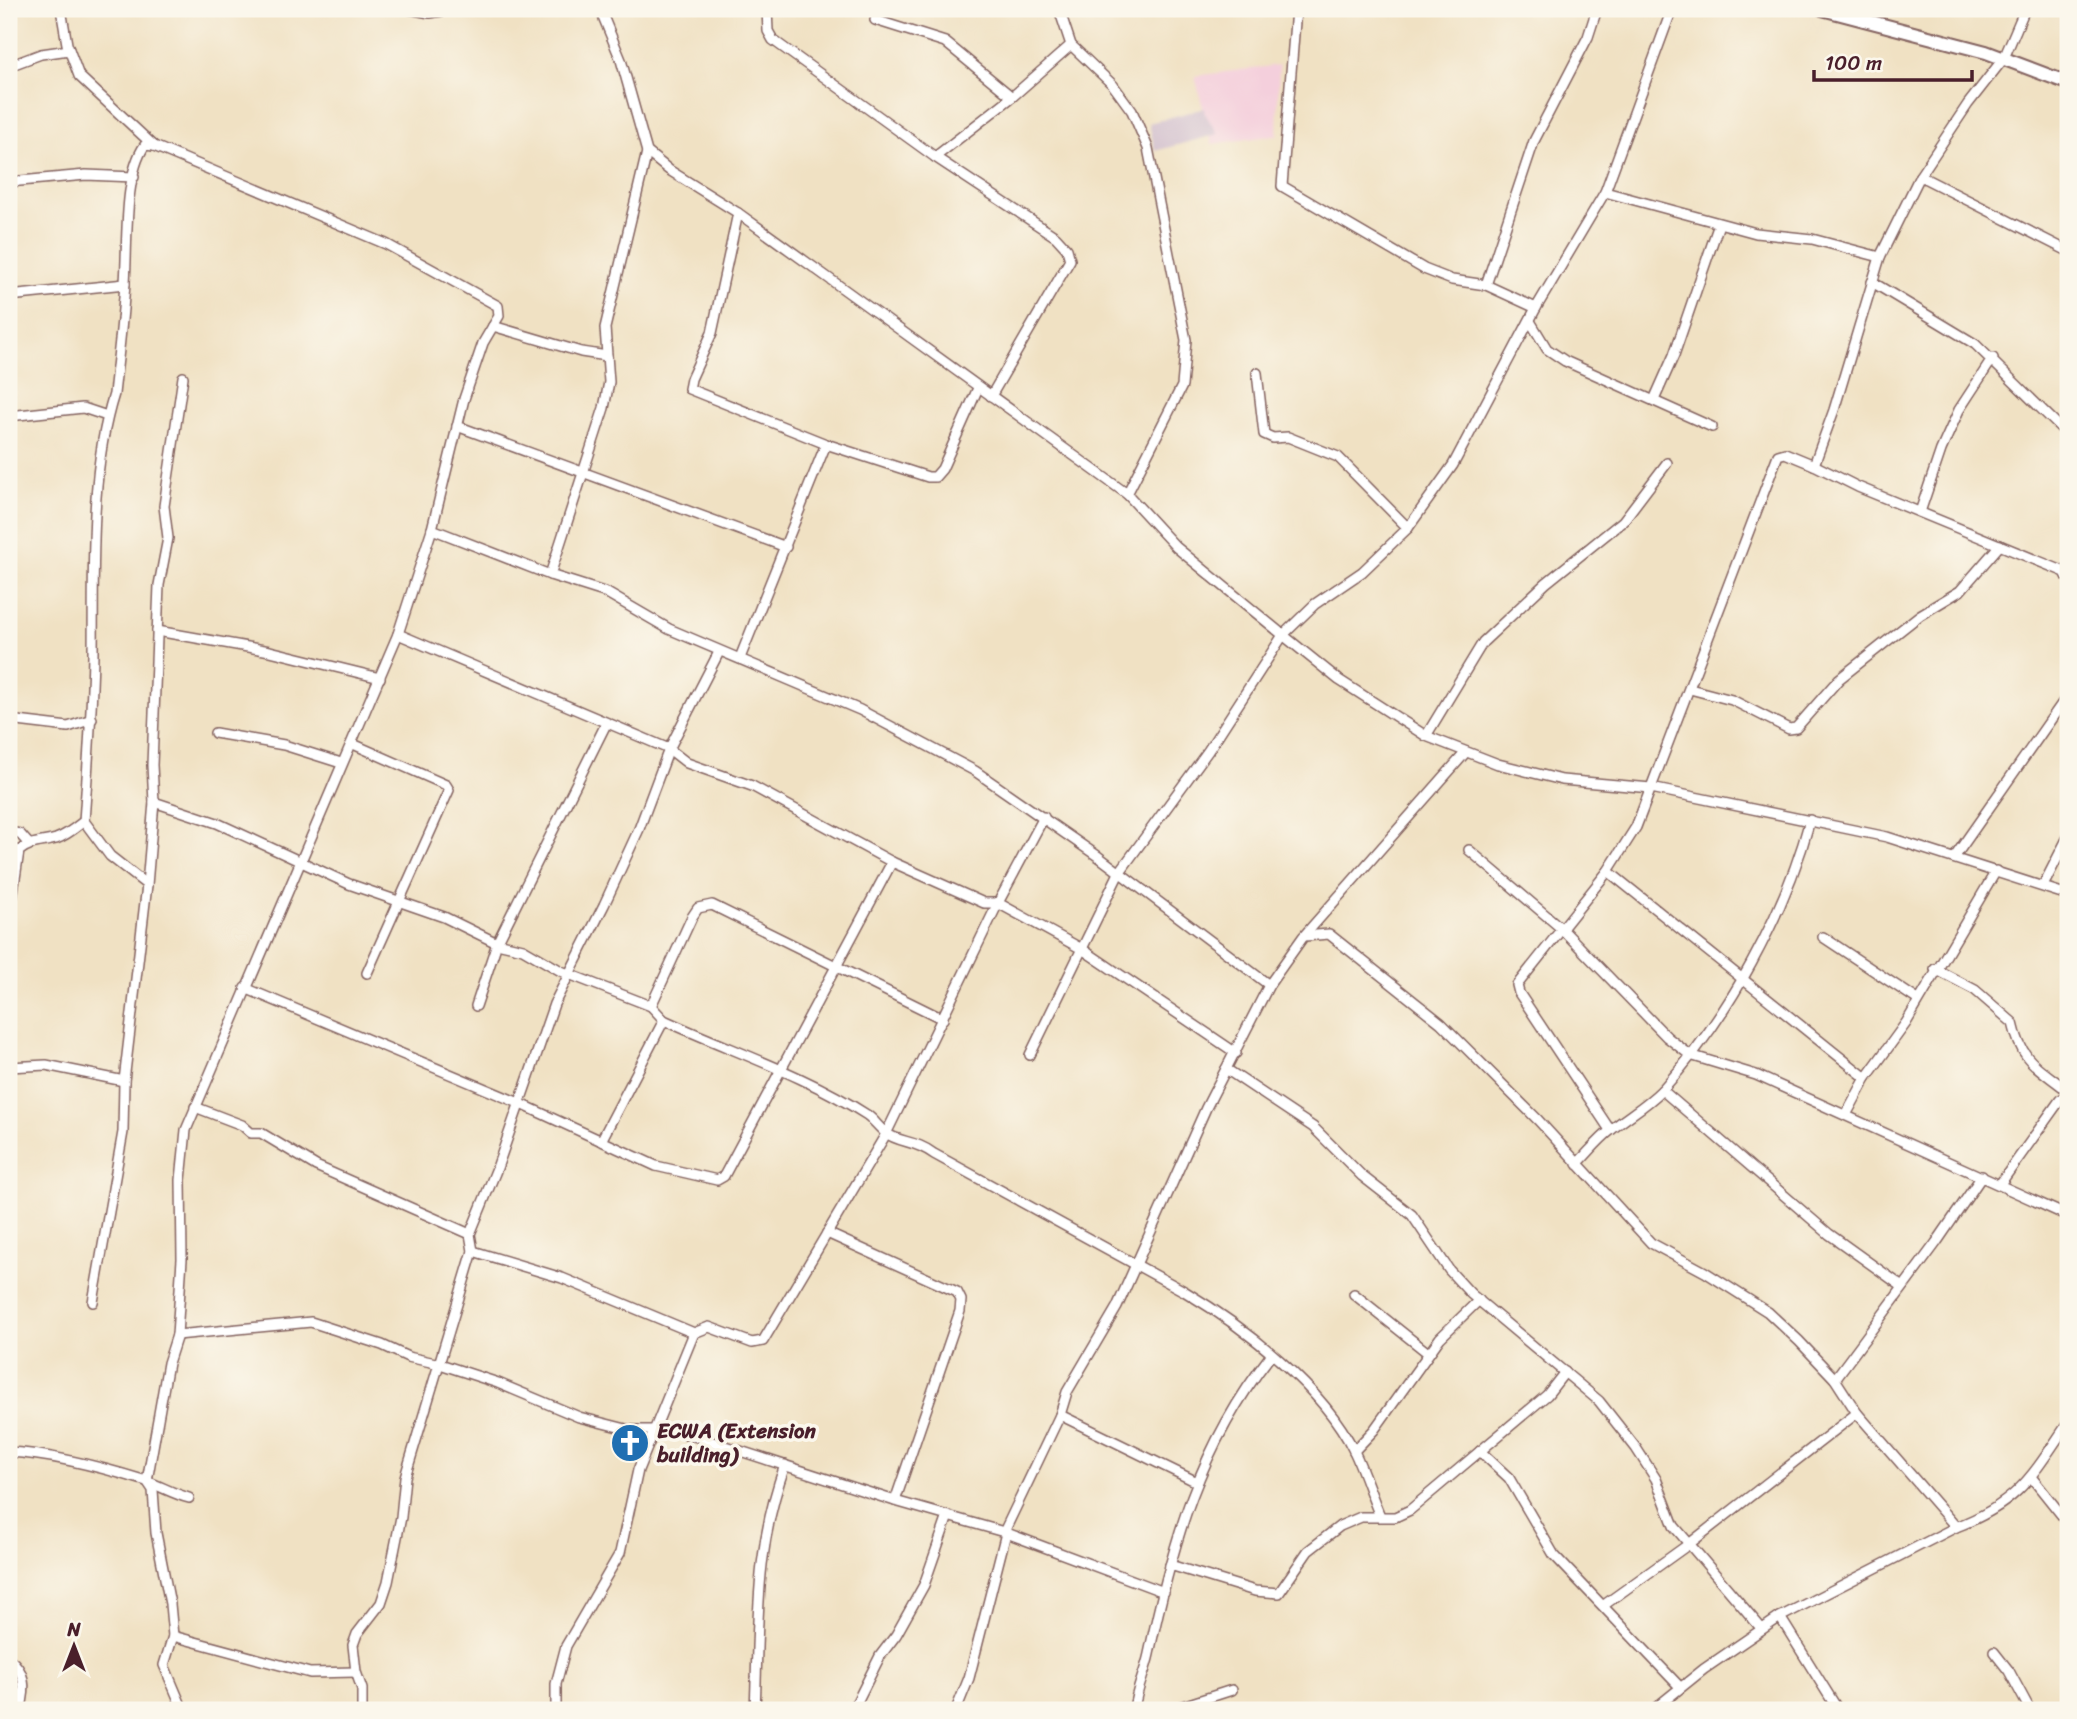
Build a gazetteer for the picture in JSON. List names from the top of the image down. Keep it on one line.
{"places":{"church":["ECWA (Extension building)"]},"scale_bar":"100 m","north":"top"}
